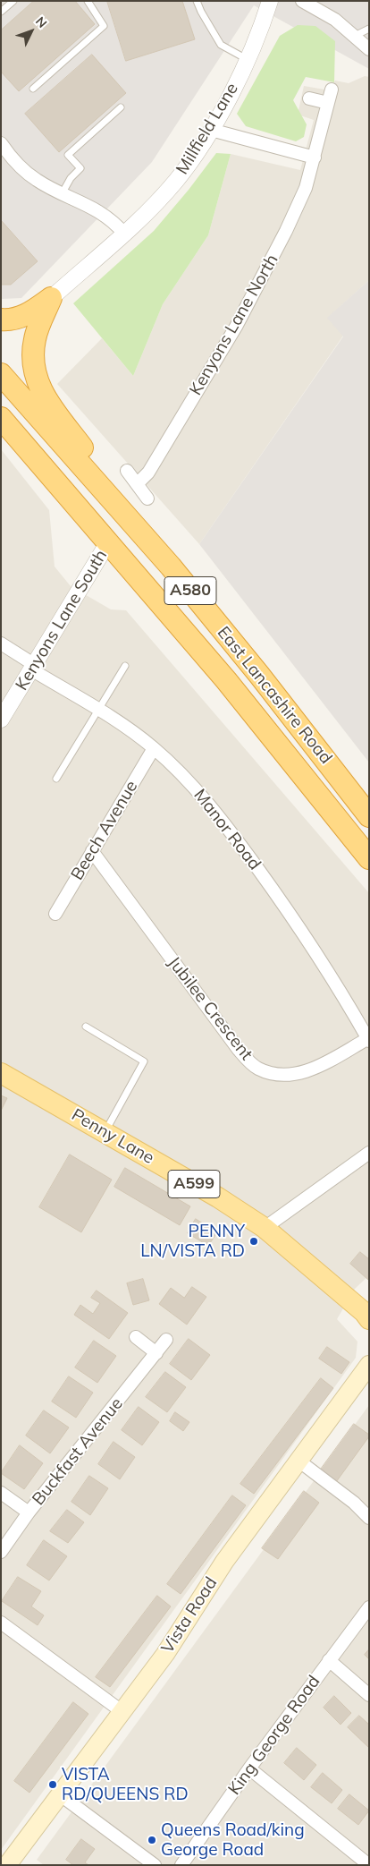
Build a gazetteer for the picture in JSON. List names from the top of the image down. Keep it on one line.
{"streets":{"highway":["A580","East Lancashire Road"],"main road":["Penny Lane","A599","Vista Road"],"street":["Millfield Lane","Kenyons Lane North","Kenyons Lane South","Manor Road","Beech Avenue","Jubilee Crescent","Buckfast Avenue","King George Road"]},"crossings":[["Kenyons Lane South","East Lancashire Road"],["Kenyons Lane South","Manor Road"],["Manor Road","Beech Avenue"],["Manor Road","Jubilee Crescent"],["Beech Avenue","Jubilee Crescent"]],"places":["PENNY LN/VISTA RD","VISTA RD/QUEENS RD","Queens Road/king George Road"],"north":"top right"}
